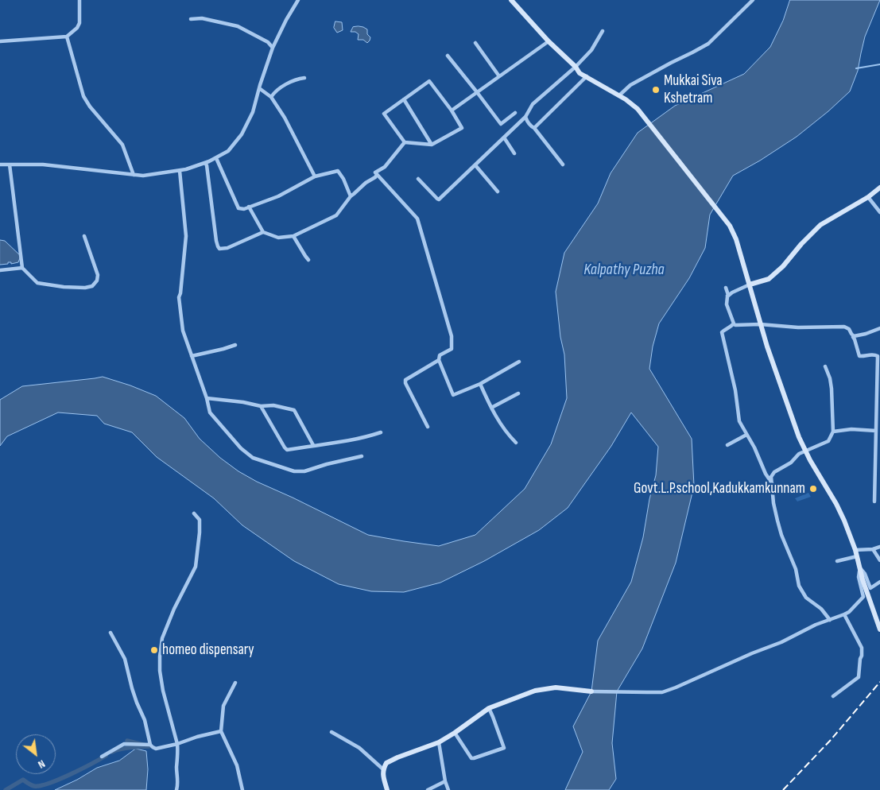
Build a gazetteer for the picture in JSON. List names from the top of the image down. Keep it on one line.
{"water":["Kalpathy Puzha"],"places":["Mukkai Siva Kshetram","Govt.L.P.school,Kadukkamkunnam","homeo dispensary"],"north":"bottom right"}
